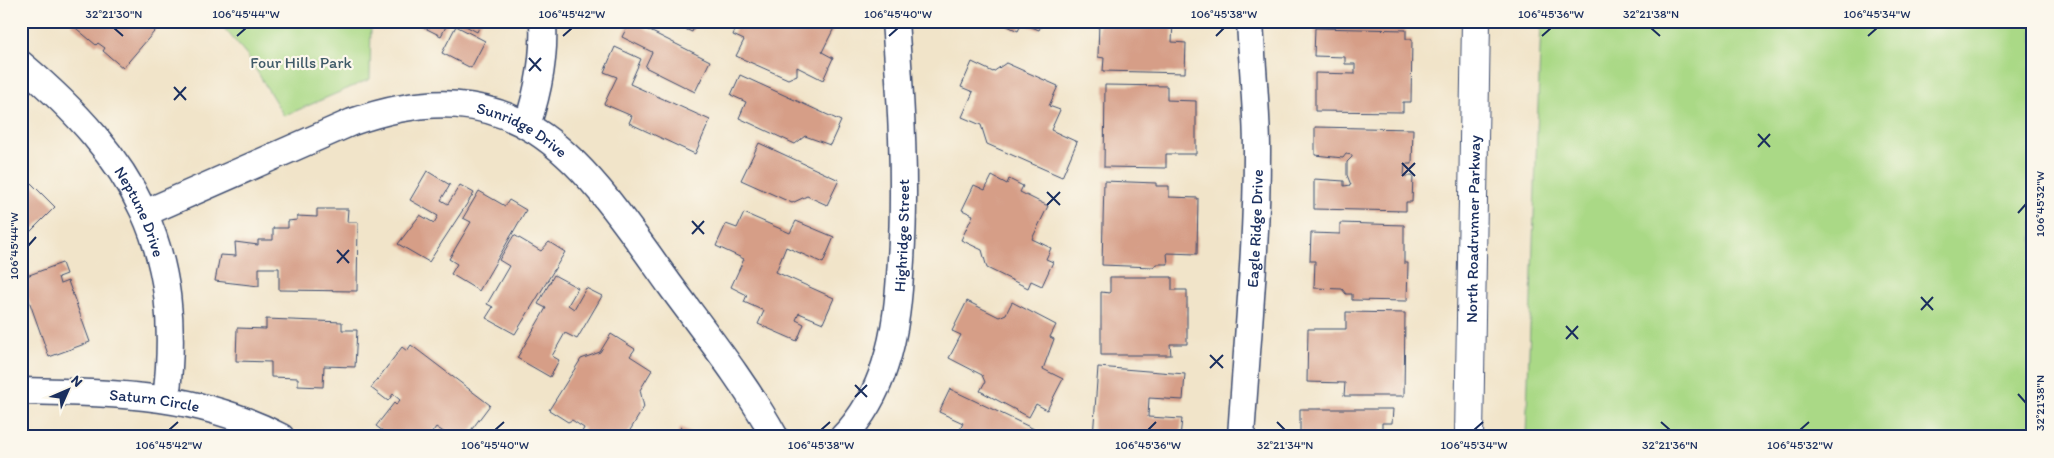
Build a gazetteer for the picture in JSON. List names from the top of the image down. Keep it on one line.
{"streets":{"street":["Sunridge Drive","Neptune Drive","Eagle Ridge Drive","North Roadrunner Parkway","Highridge Street","Saturn Circle"]},"crossings":[["Sunridge Drive","Neptune Drive"],["Neptune Drive","Saturn Circle"]],"parks":["Four Hills Park"],"north":"top right","coordinates":["32°21'30\"N","106°45'44\"W","106°45'42\"W","106°45'40\"W","106°45'38\"W","106°45'36\"W","32°21'38\"N","106°45'34\"W","106°45'32\"W","32°21'34\"N","32°21'36\"N"]}
